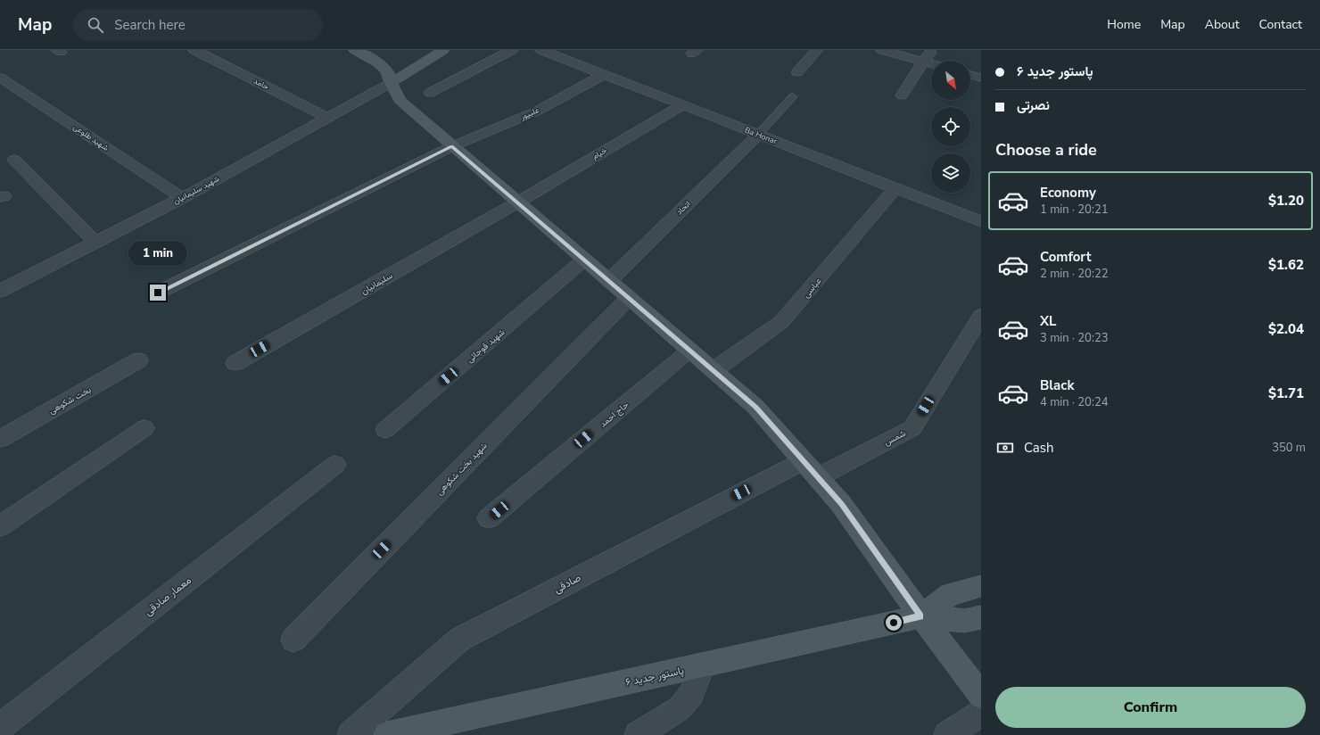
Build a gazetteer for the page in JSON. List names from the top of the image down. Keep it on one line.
{"streets":{"main road":["پاستور جدید ۶"],"street":["حامد","علیپور","Ba Honar","شهید طلوعی","خیام","شهید سلیمانیان","اتحاد","سلیمانیان","عباسی","شهید قوجائی","بخت شکوهی","حاج احمد","شمس","شهید بخت شکوهی","صادقی","معمار صادقی"]},"crossings":[["حامد","شهید سلیمانیان"],["علیپور","Ba Honar"],["Ba Honar","خیام"],["Ba Honar","اتحاد"],["Ba Honar","عباسی"],["شهید طلوعی","شهید سلیمانیان"],["خیام","سلیمانیان"],["شمس","صادقی"]],"north":"bottom right","page":{"header":"Map","search":"Search here","nav":["Home","Map","About","Contact"],"banner":["پاستور جدید ۶","نصرتی"],"heading":"Choose a ride","list":[{"name":"Economy","note":"1 min · 20:21","value":"$1.20"},{"name":"Comfort","note":"2 min · 20:22","value":"$1.62"},{"name":"XL","note":"3 min · 20:23","value":"$2.04"},{"name":"Black","note":"4 min · 20:24","value":"$1.71"}],"bubble":"1 min","pay":["Cash","350 m"],"buttons":"Confirm"}}
